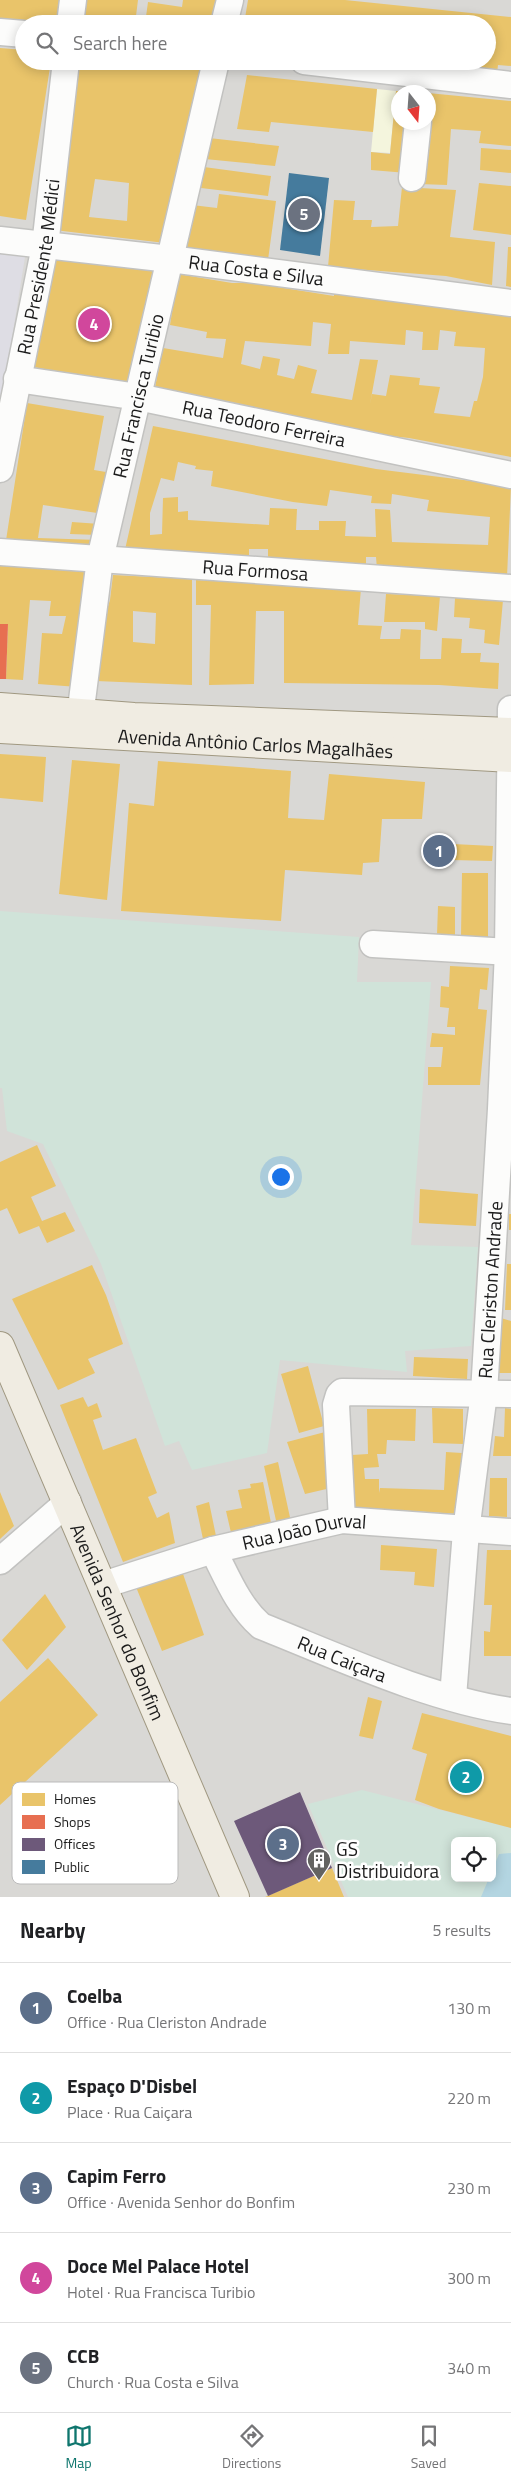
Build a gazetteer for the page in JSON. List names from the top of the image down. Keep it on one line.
{"streets":{"main road":["Avenida Antônio Carlos Magalhães","Avenida Senhor do Bonfim"],"street":["Rua Presidente Médici","Rua Costa e Silva","Rua Francisca Turibio","Rua Teodoro Ferreira","Rua Formosa","Rua Cleriston Andrade","Rua João Durval","Rua Caiçara"]},"crossings":[["Rua Presidente Médici","Rua Costa e Silva"],["Rua Presidente Médici","Rua Teodoro Ferreira"],["Rua Costa e Silva","Rua Francisca Turibio"],["Rua Francisca Turibio","Rua Teodoro Ferreira"],["Rua Francisca Turibio","Rua Formosa"],["Rua Francisca Turibio","Avenida Antônio Carlos Magalhães"],["Avenida Antônio Carlos Magalhães","Rua Cleriston Andrade"],["Rua Cleriston Andrade","Rua João Durval"],["Rua Cleriston Andrade","Rua Caiçara"],["Rua João Durval","Avenida Senhor do Bonfim"],["Rua João Durval","Rua Caiçara"]],"places":{"building":["GS Distribuidora"]},"legend":["Homes","Shops","Offices","Public"],"north":"bottom","page":{"search":"Search here","pins":["5","4","1","2","3"],"heading":["Nearby","5 results"],"list":[{"mark":"1","name":"Coelba","note":"Office · Rua Cleriston Andrade","value":"130 m"},{"mark":"2","name":"Espaço D'Disbel","note":"Place · Rua Caiçara","value":"220 m"},{"mark":"3","name":"Capim Ferro","note":"Office · Avenida Senhor do Bonfim","value":"230 m"},{"mark":"4","name":"Doce Mel Palace Hotel","note":"Hotel · Rua Francisca Turibio","value":"300 m"},{"mark":"5","name":"CCB","note":"Church · Rua Costa e Silva","value":"340 m"}],"nav":["Map","Directions","Saved"]}}
